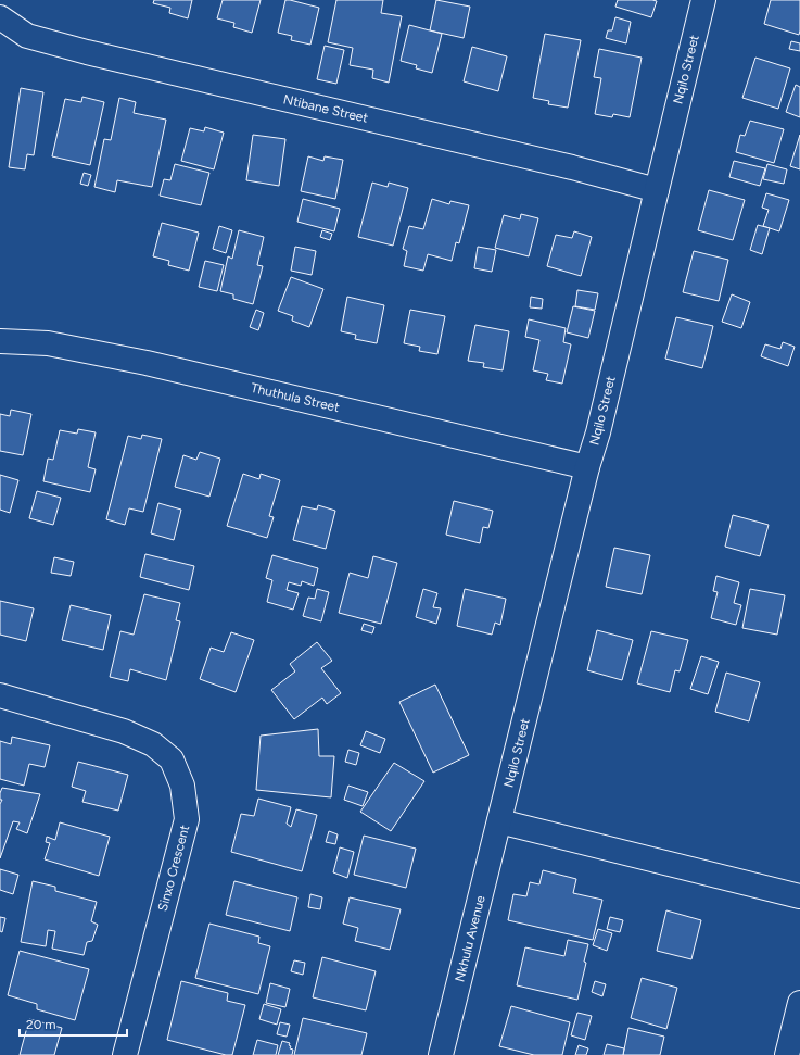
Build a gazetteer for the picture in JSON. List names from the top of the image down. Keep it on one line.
{"streets":{"street":["Nqilo Street","Ntibane Street","Thuthula Street","Sinxo Crescent","Nkhulu Avenue"]},"crossings":[["Nqilo Street","Ntibane Street"],["Nqilo Street","Thuthula Street"],["Nqilo Street","Nkhulu Avenue"]],"scale_bar":"20 m"}
